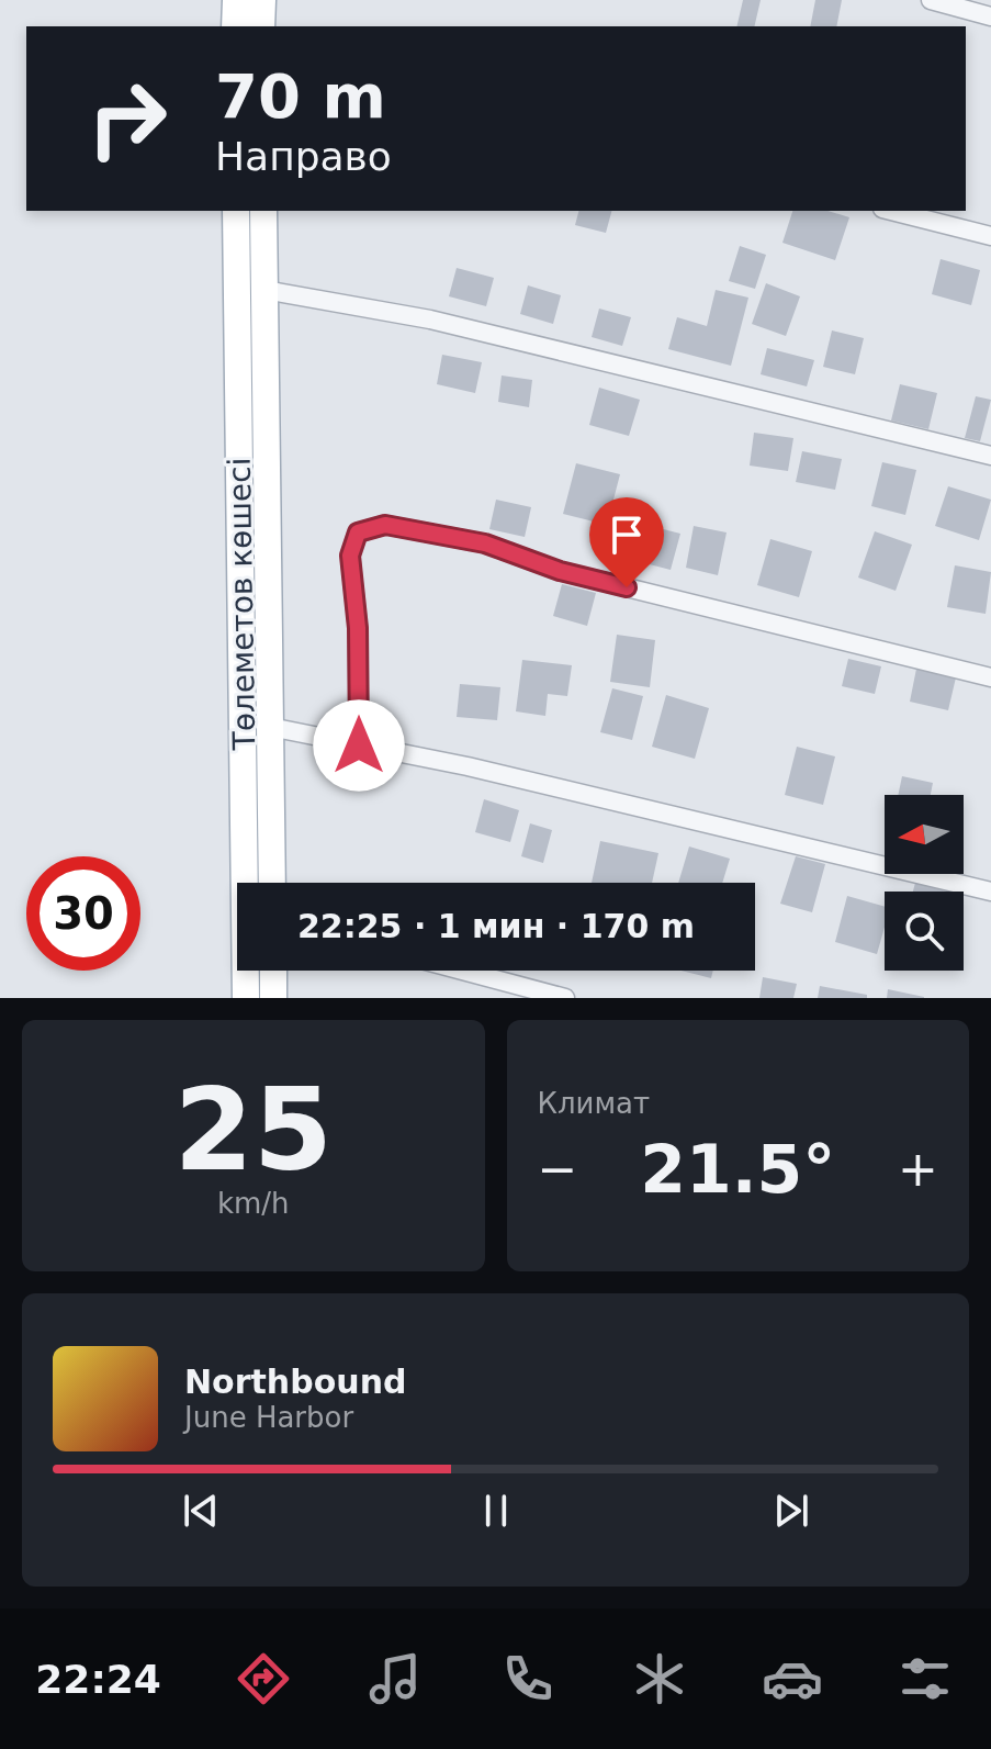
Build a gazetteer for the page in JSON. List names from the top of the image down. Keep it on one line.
{"streets":{"main road":["Төлеметов көшесі"]},"north":"left","page":{"turn":["70 m","Направо"],"limit":"30","trip":"22:25 · 1 мин · 170 m","tile":[["25","km/h"],"Климат"],"heat":["−","21.5°","+"],"song":["Northbound","June Harbor"],"tabs":"22:24"}}
